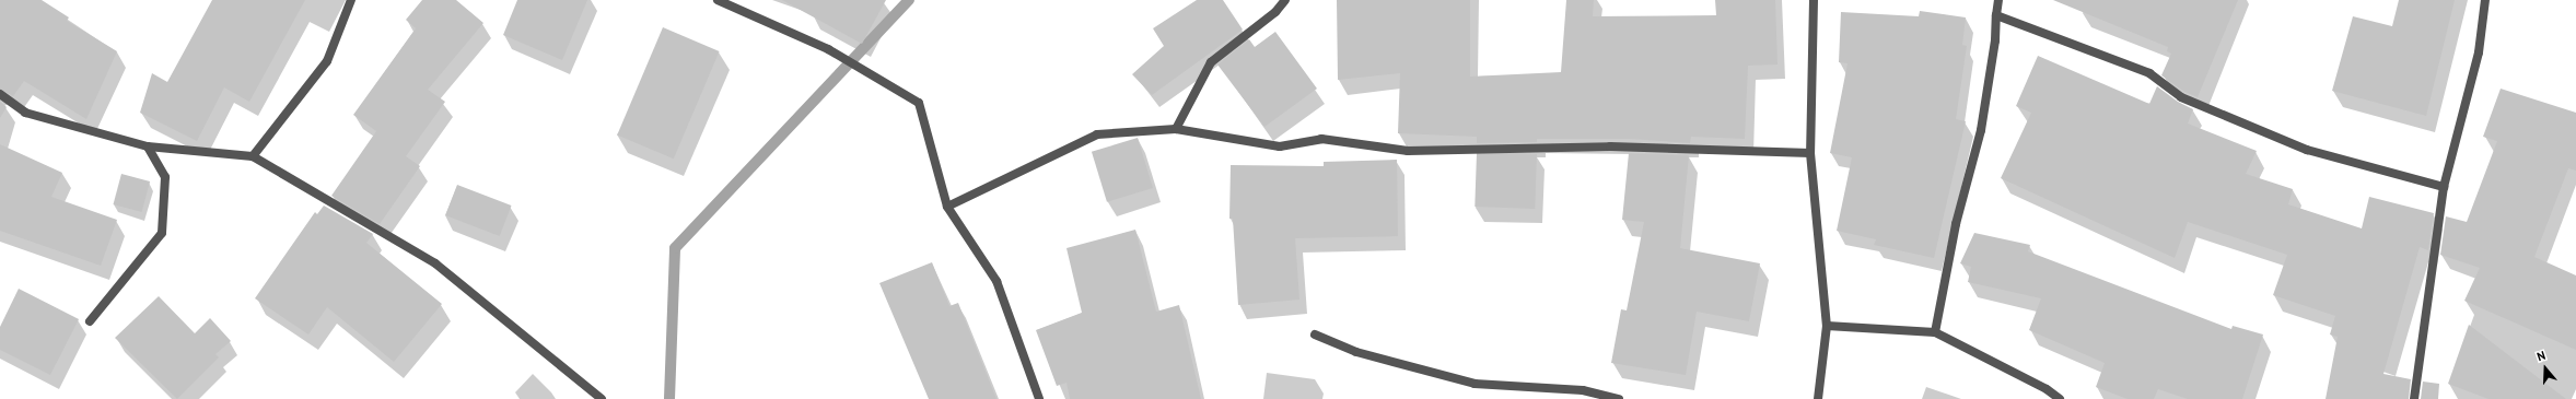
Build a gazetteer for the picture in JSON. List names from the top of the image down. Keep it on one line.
{"north":"top"}
